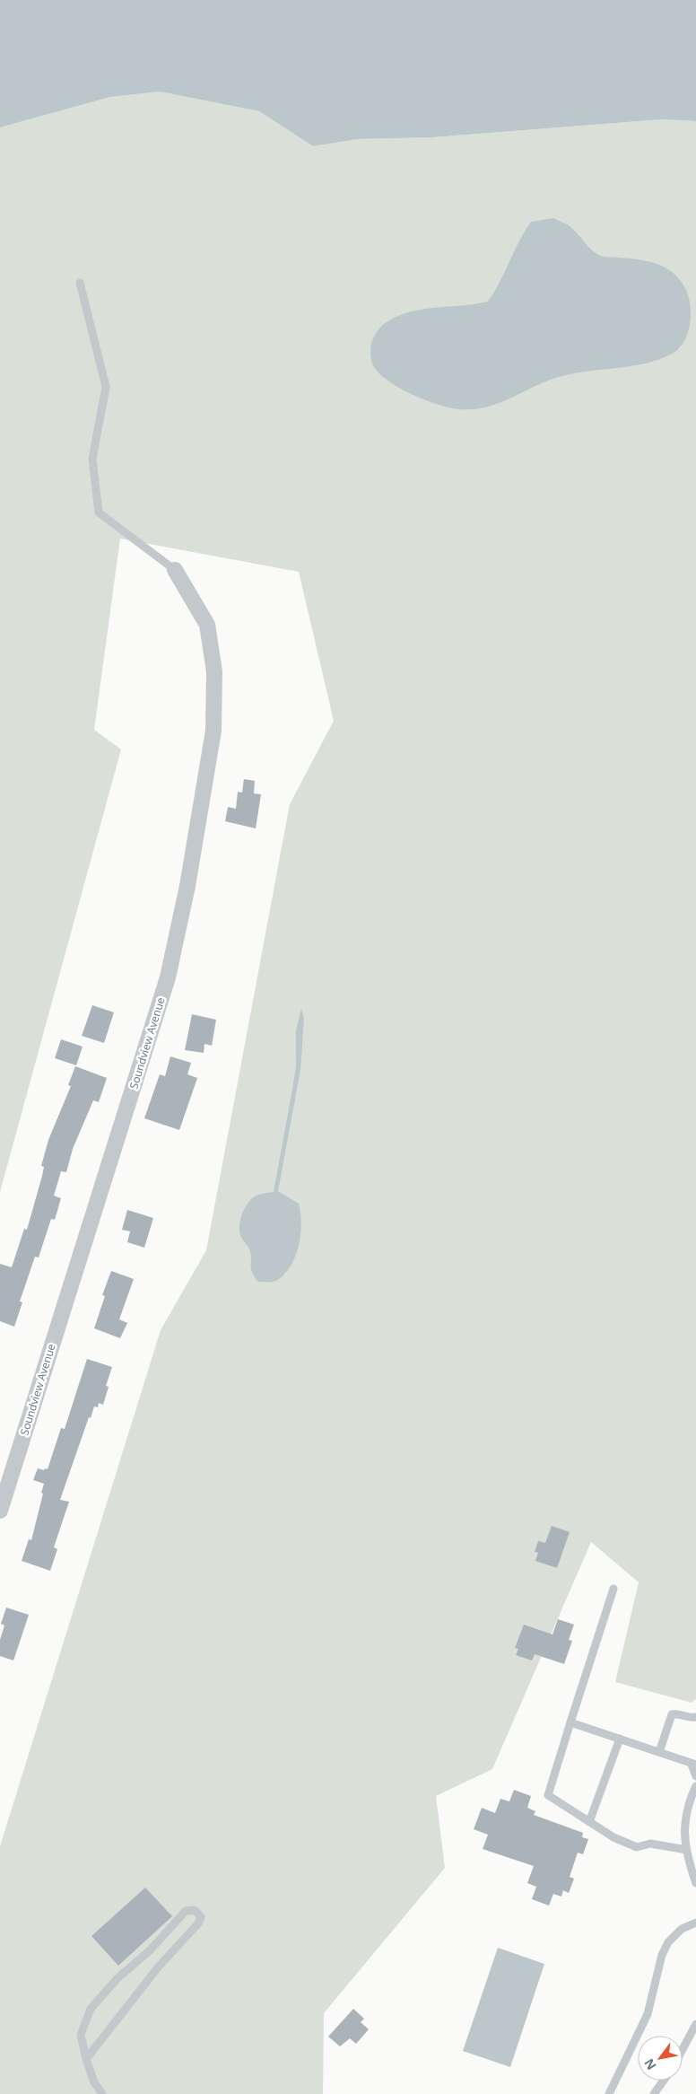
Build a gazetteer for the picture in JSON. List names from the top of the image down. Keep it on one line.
{"streets":{"street":["Soundview Avenue"]},"north":"bottom left"}
